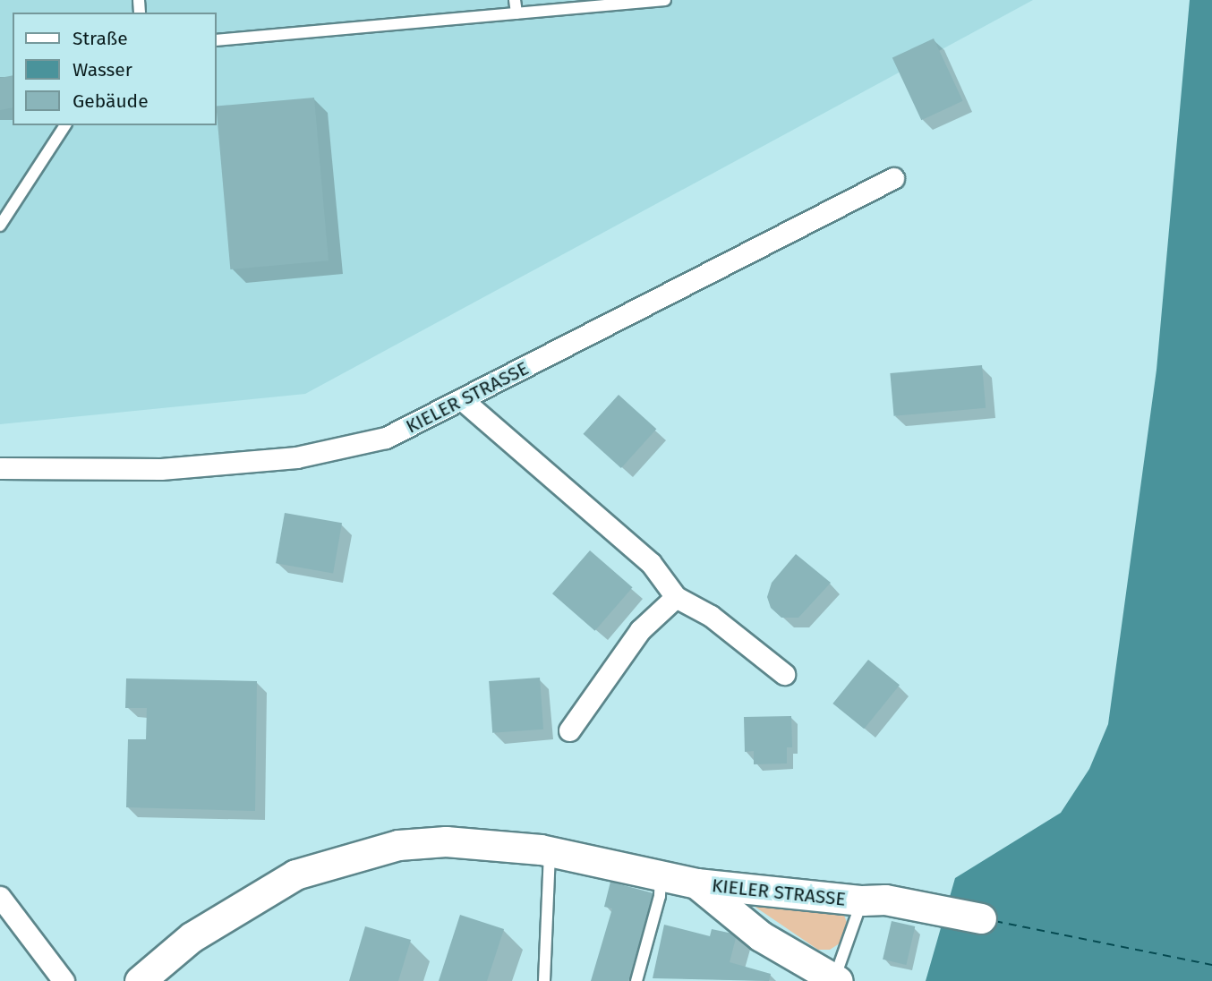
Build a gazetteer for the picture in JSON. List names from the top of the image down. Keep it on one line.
{"streets":{"main road":["KIELER STRASSE"]},"legend":["Straße","Wasser","Gebäude"]}
